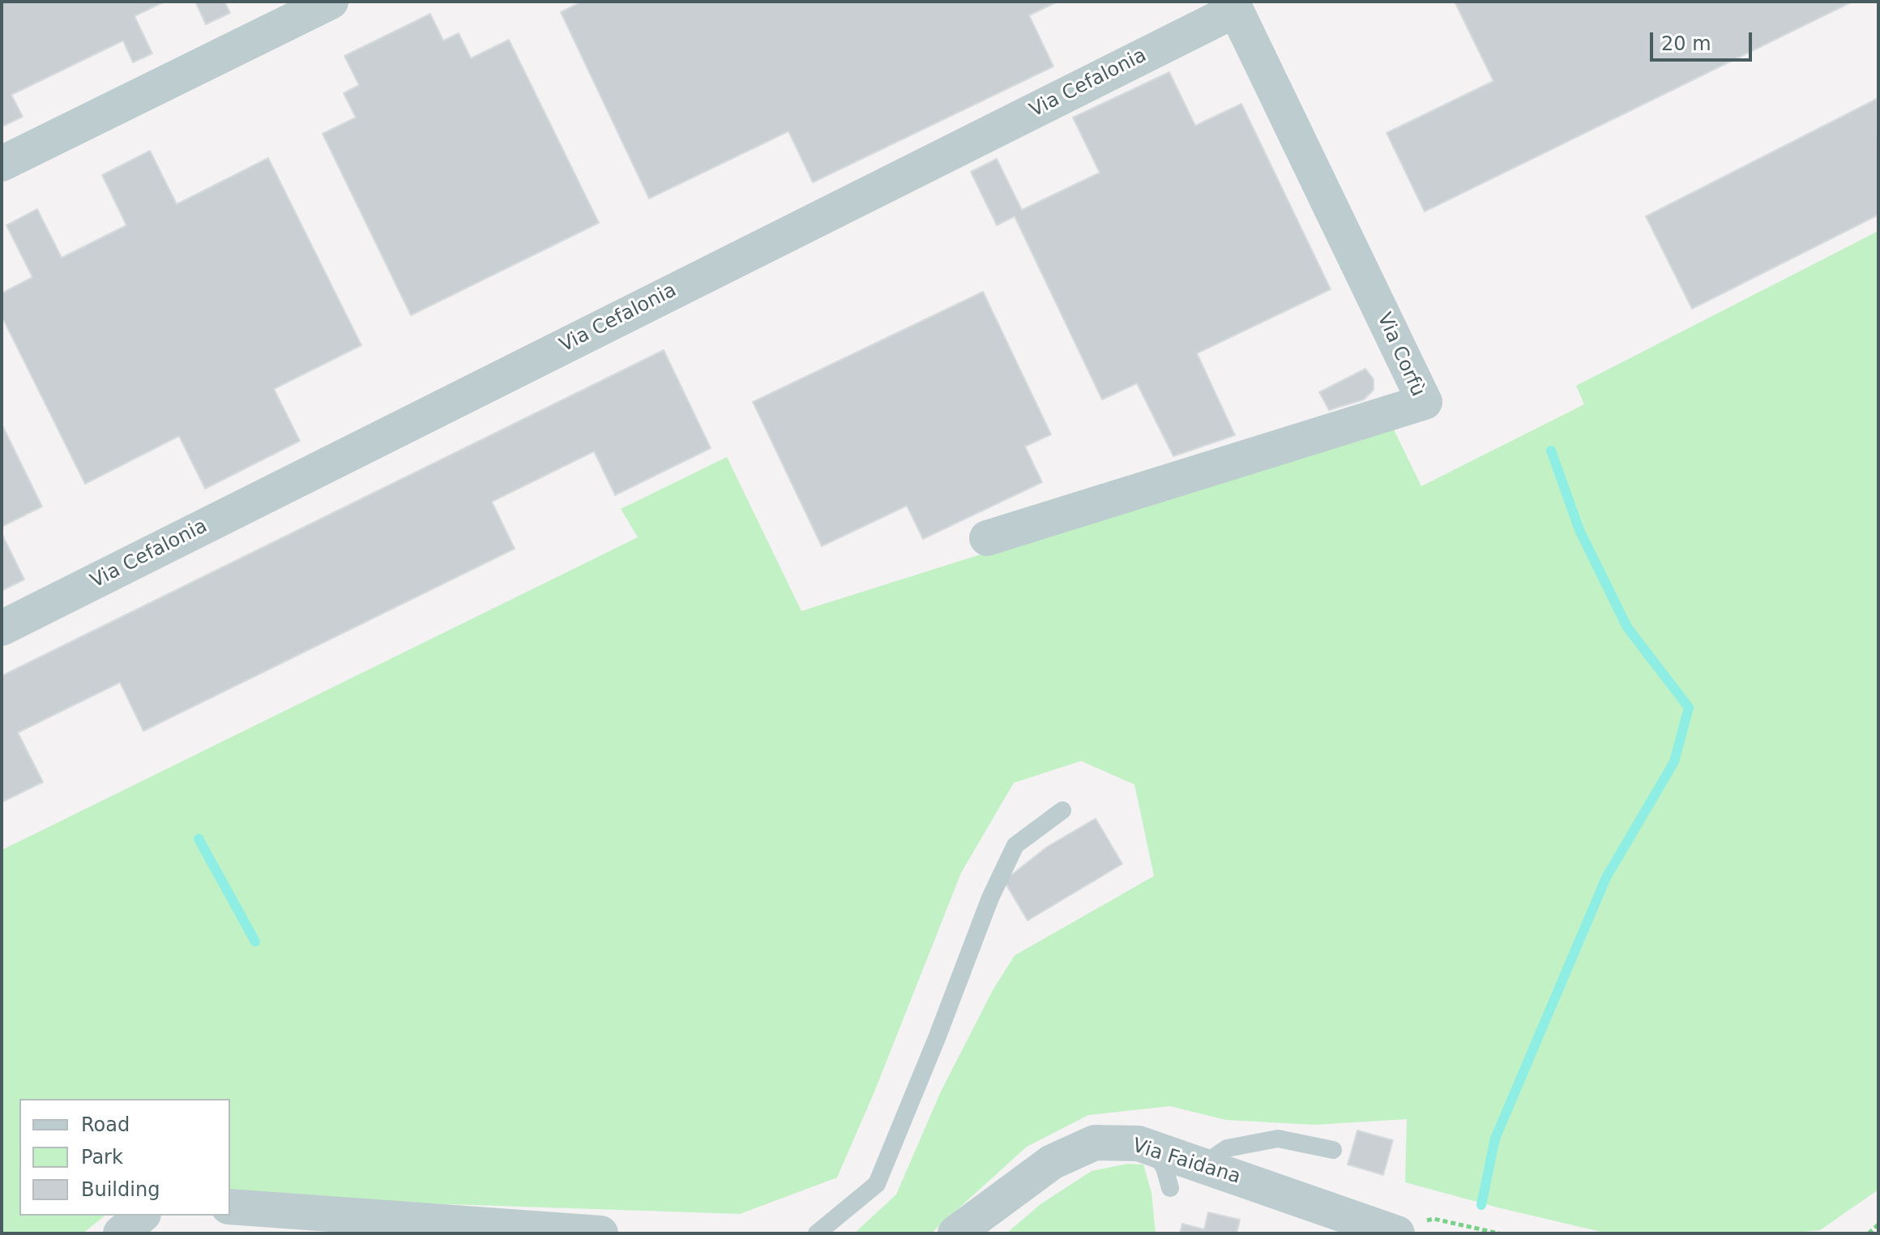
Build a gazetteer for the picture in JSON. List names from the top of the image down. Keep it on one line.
{"streets":{"street":["Via Cefalonia","Via Corfù","Via Faidana"]},"crossings":[["Via Cefalonia","Via Corfù"]],"legend":["Road","Park","Building"],"scale_bar":"20 m"}
